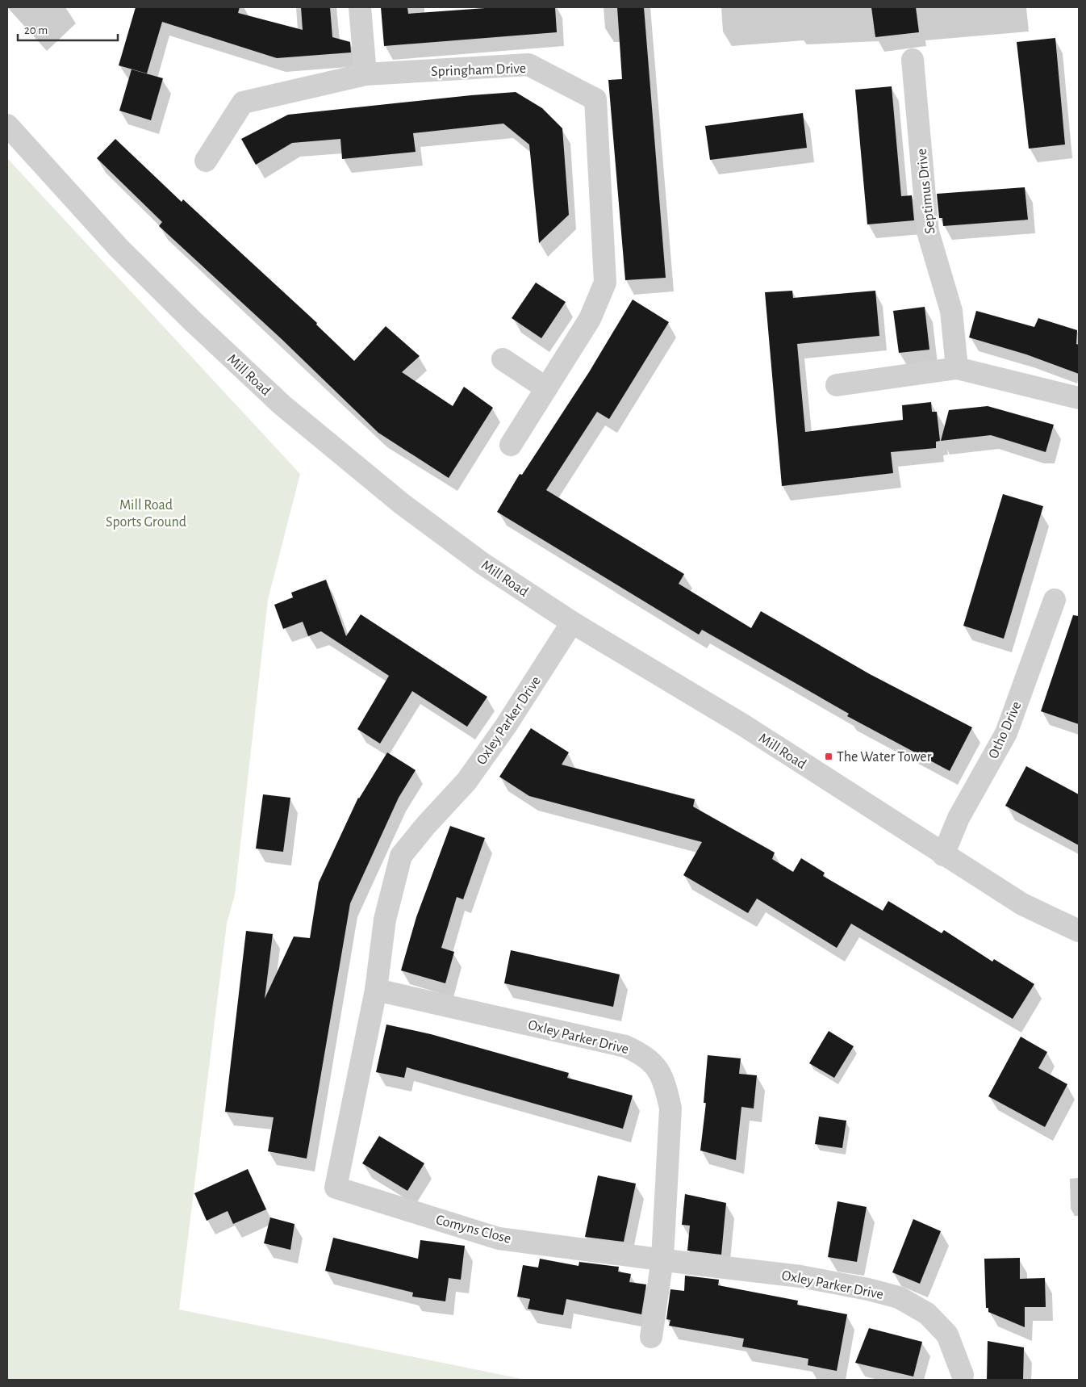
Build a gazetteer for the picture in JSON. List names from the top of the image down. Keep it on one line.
{"streets":{"street":["Springham Drive","Septimus Drive","Mill Road","Oxley Parker Drive","Otho Drive","Comyns Close"]},"crossings":[["Mill Road","Oxley Parker Drive"],["Mill Road","Otho Drive"],["Oxley Parker Drive","Comyns Close"]],"parks":["Mill Road Sports Ground"],"places":{"transit":["The Water Tower"]},"scale_bar":"20 m"}
